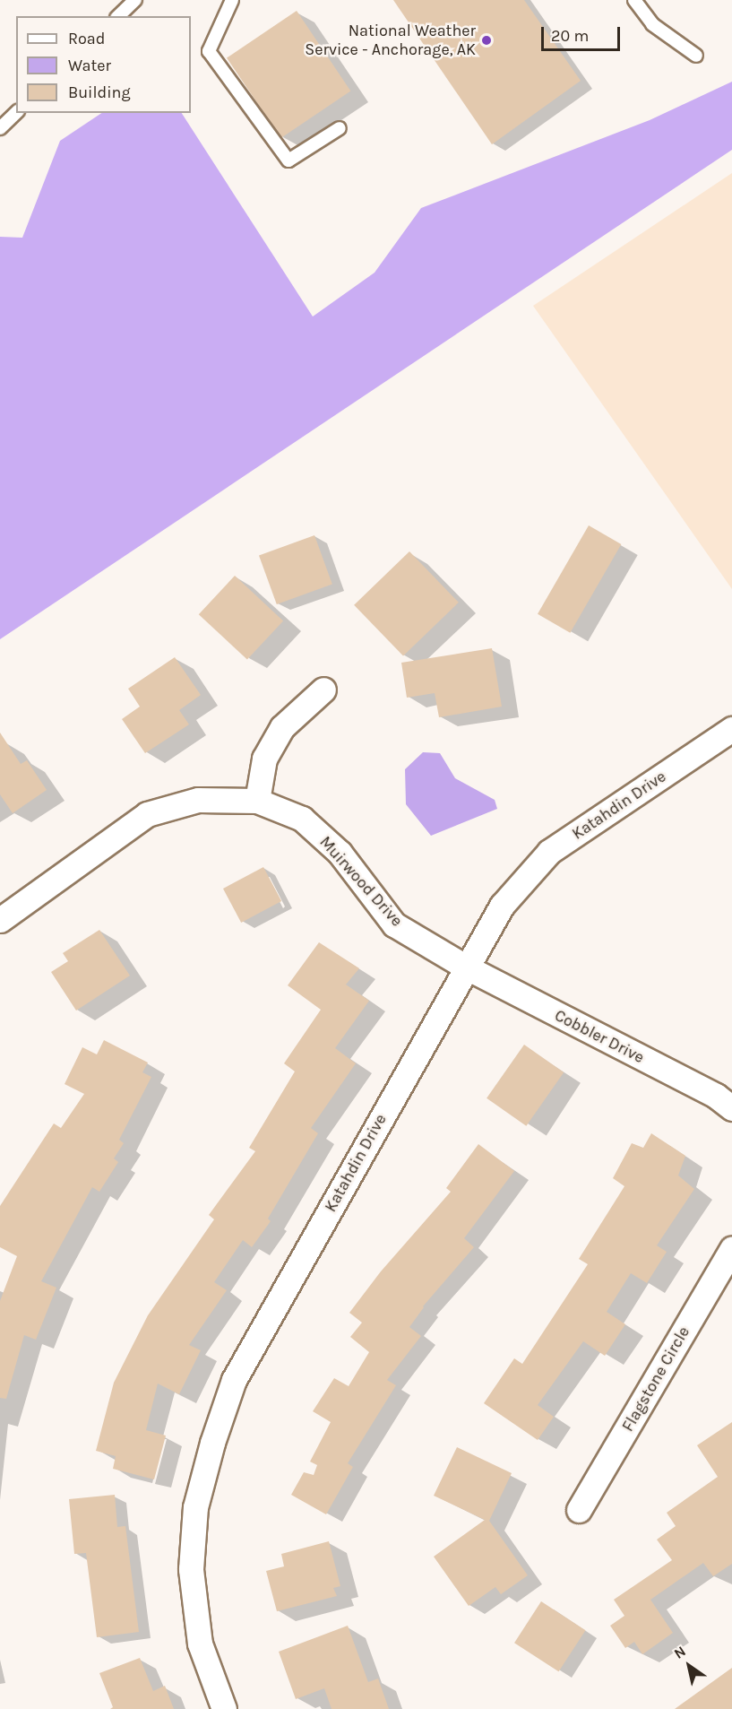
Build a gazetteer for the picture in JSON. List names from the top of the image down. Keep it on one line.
{"streets":{"street":["Katahdin Drive","Muirwood Drive","Cobbler Drive","Flagstone Circle"]},"crossings":[["Katahdin Drive","Muirwood Drive"],["Katahdin Drive","Cobbler Drive"],["Muirwood Drive","Cobbler Drive"]],"places":["National Weather Service - Anchorage, AK"],"legend":["Road","Water","Building"],"scale_bar":"20 m","north":"top left"}
